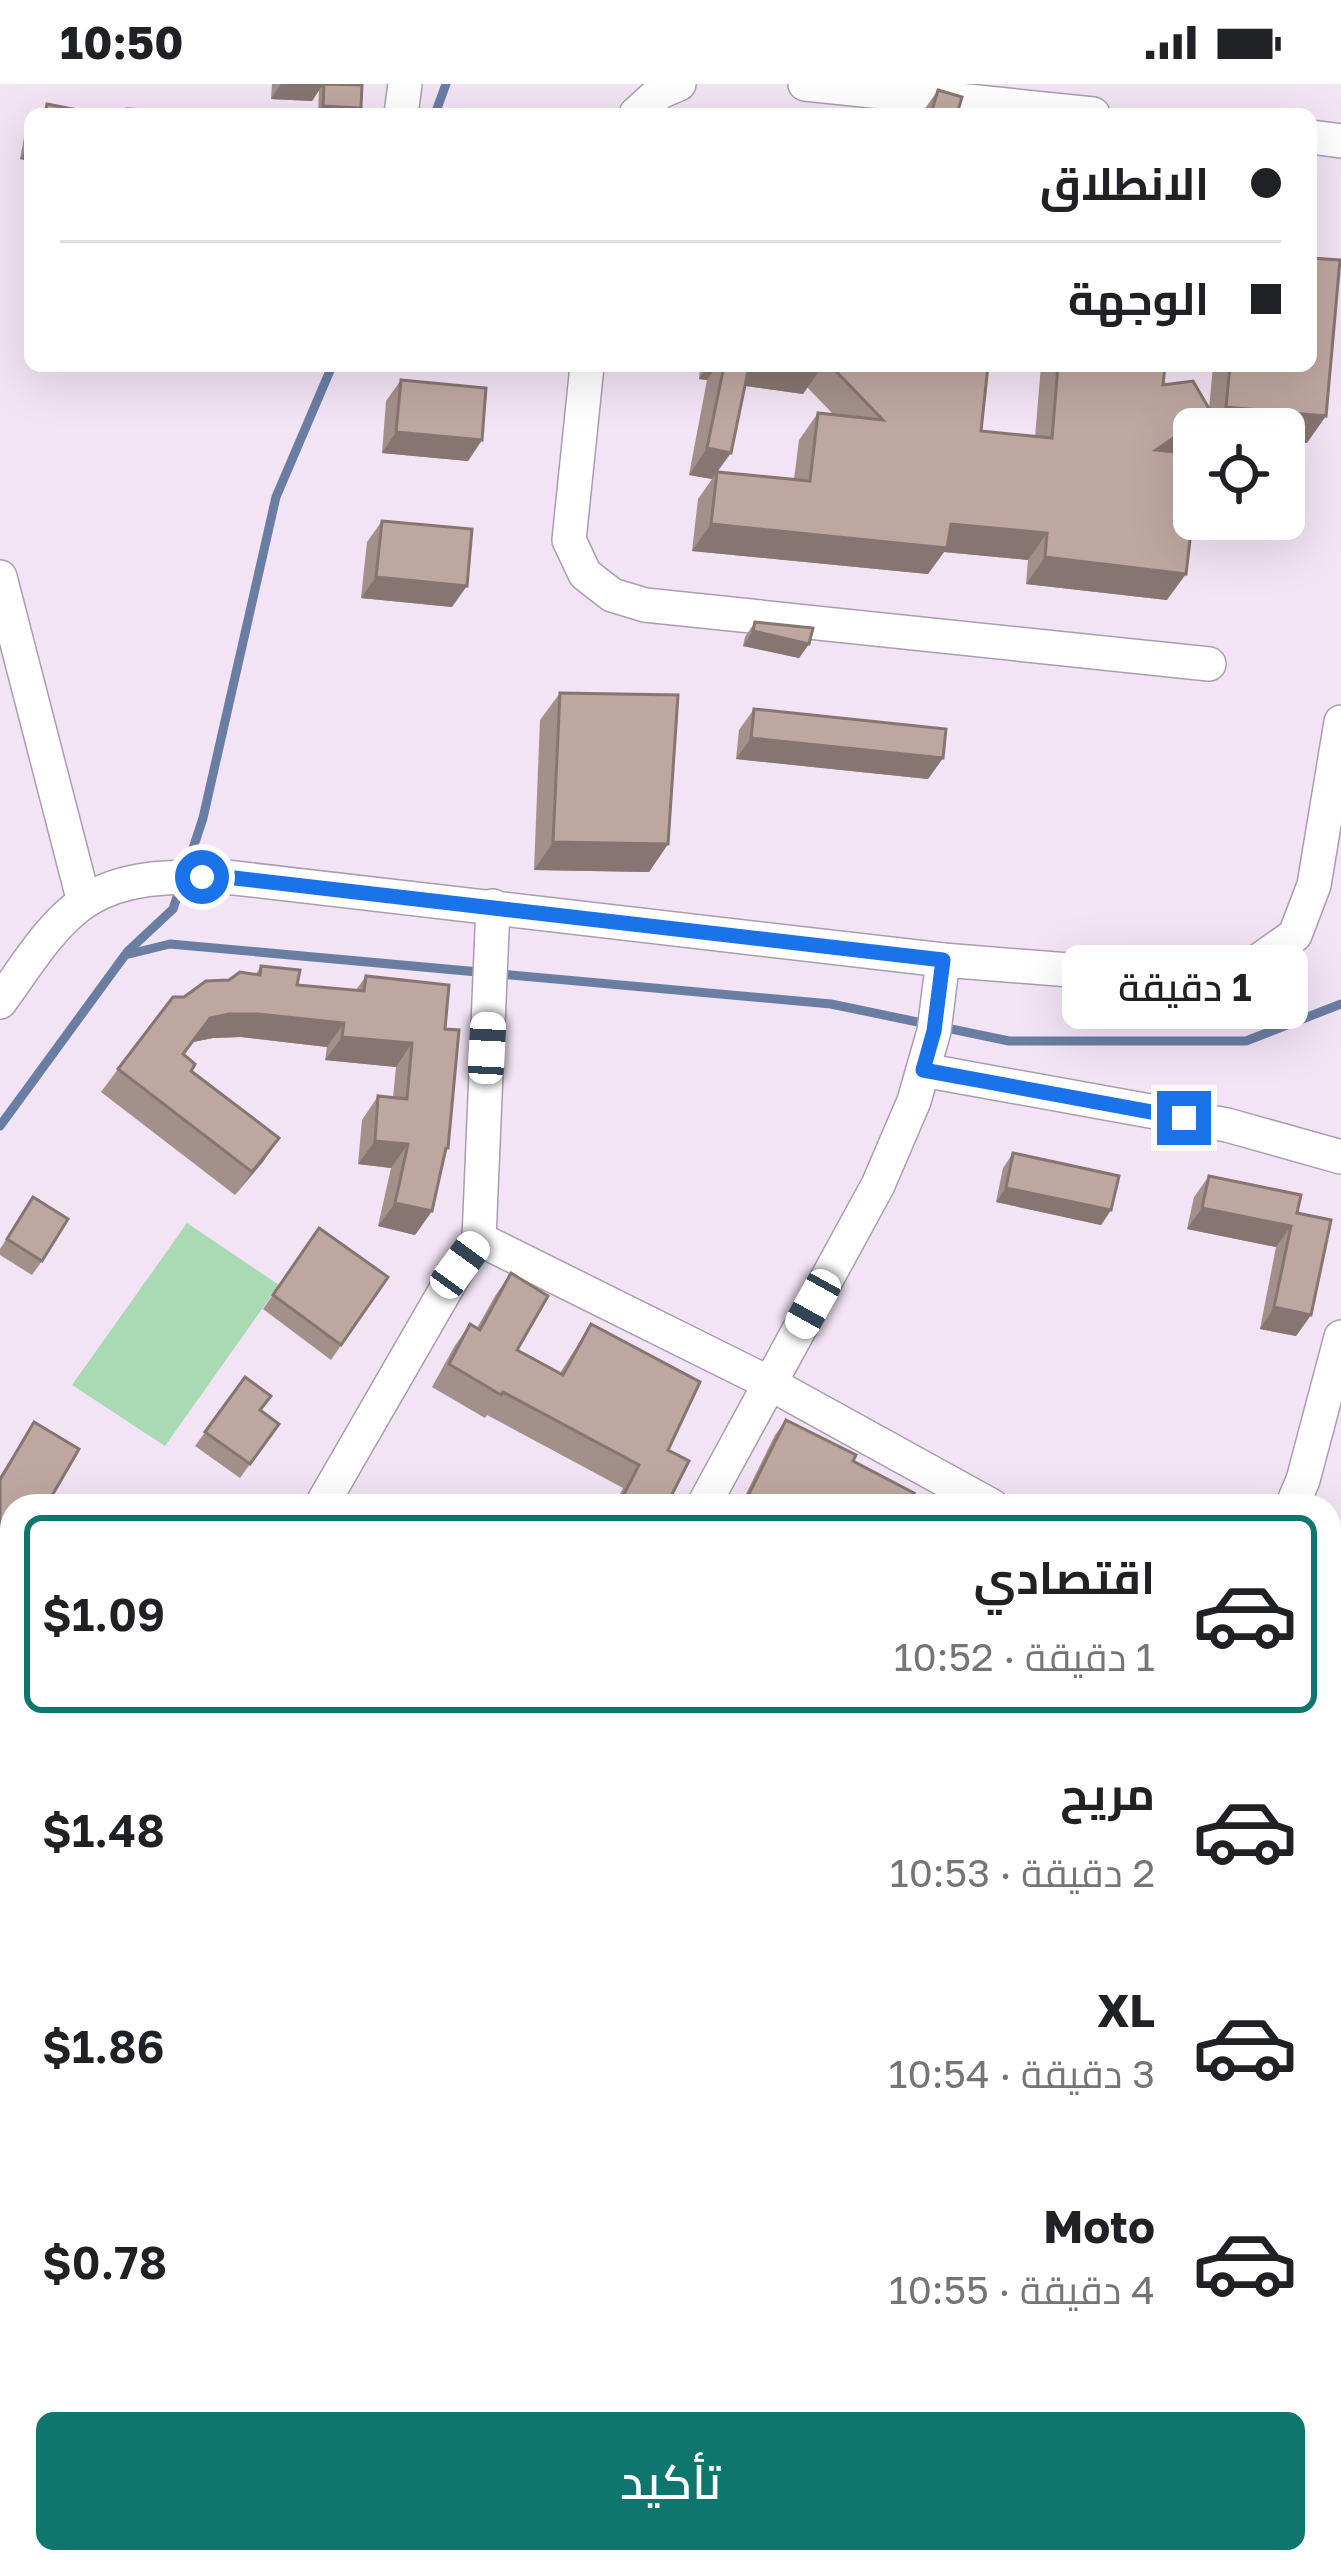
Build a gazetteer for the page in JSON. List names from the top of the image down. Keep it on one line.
{"page":{"status":"10:50","banner":["الانطلاق","الوجهة"],"bubble":"1 دقيقة","list":[{"name":"اقتصادي","note":"1 دقيقة · 10:52","value":"$1.09"},{"name":"مريح","note":"2 دقيقة · 10:53","value":"$1.48"},{"name":"XL","note":"3 دقيقة · 10:54","value":"$1.86"},{"name":"Moto","note":"4 دقيقة · 10:55","value":"$0.78"}],"buttons":"تأكيد"}}
